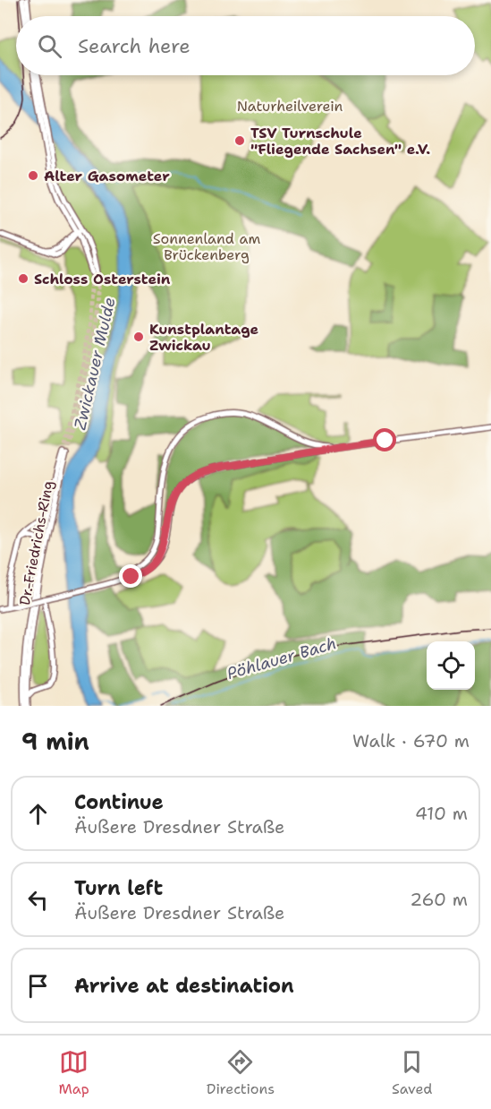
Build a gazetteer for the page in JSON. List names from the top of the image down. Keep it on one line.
{"streets":{"main road":["Dr.-Friedrichs-Ring"]},"water":["Zwickauer Mulde","Pöhlauer Bach"],"parks":["Naturheilverein","Sonnenland am Brückenberg"],"places":["TSV Turnschule \"Fliegende Sachsen\" e.V.","Alter Gasometer","Schloss Osterstein","Kunstplantage Zwickau"],"page":{"search":"Search here","heading":["9 min","Walk · 670 m"],"list":[["Continue","Äußere Dresdner Straße","410 m"],["Turn left","Äußere Dresdner Straße","260 m"],"Arrive at destination"],"nav":["Map","Directions","Saved"]}}
